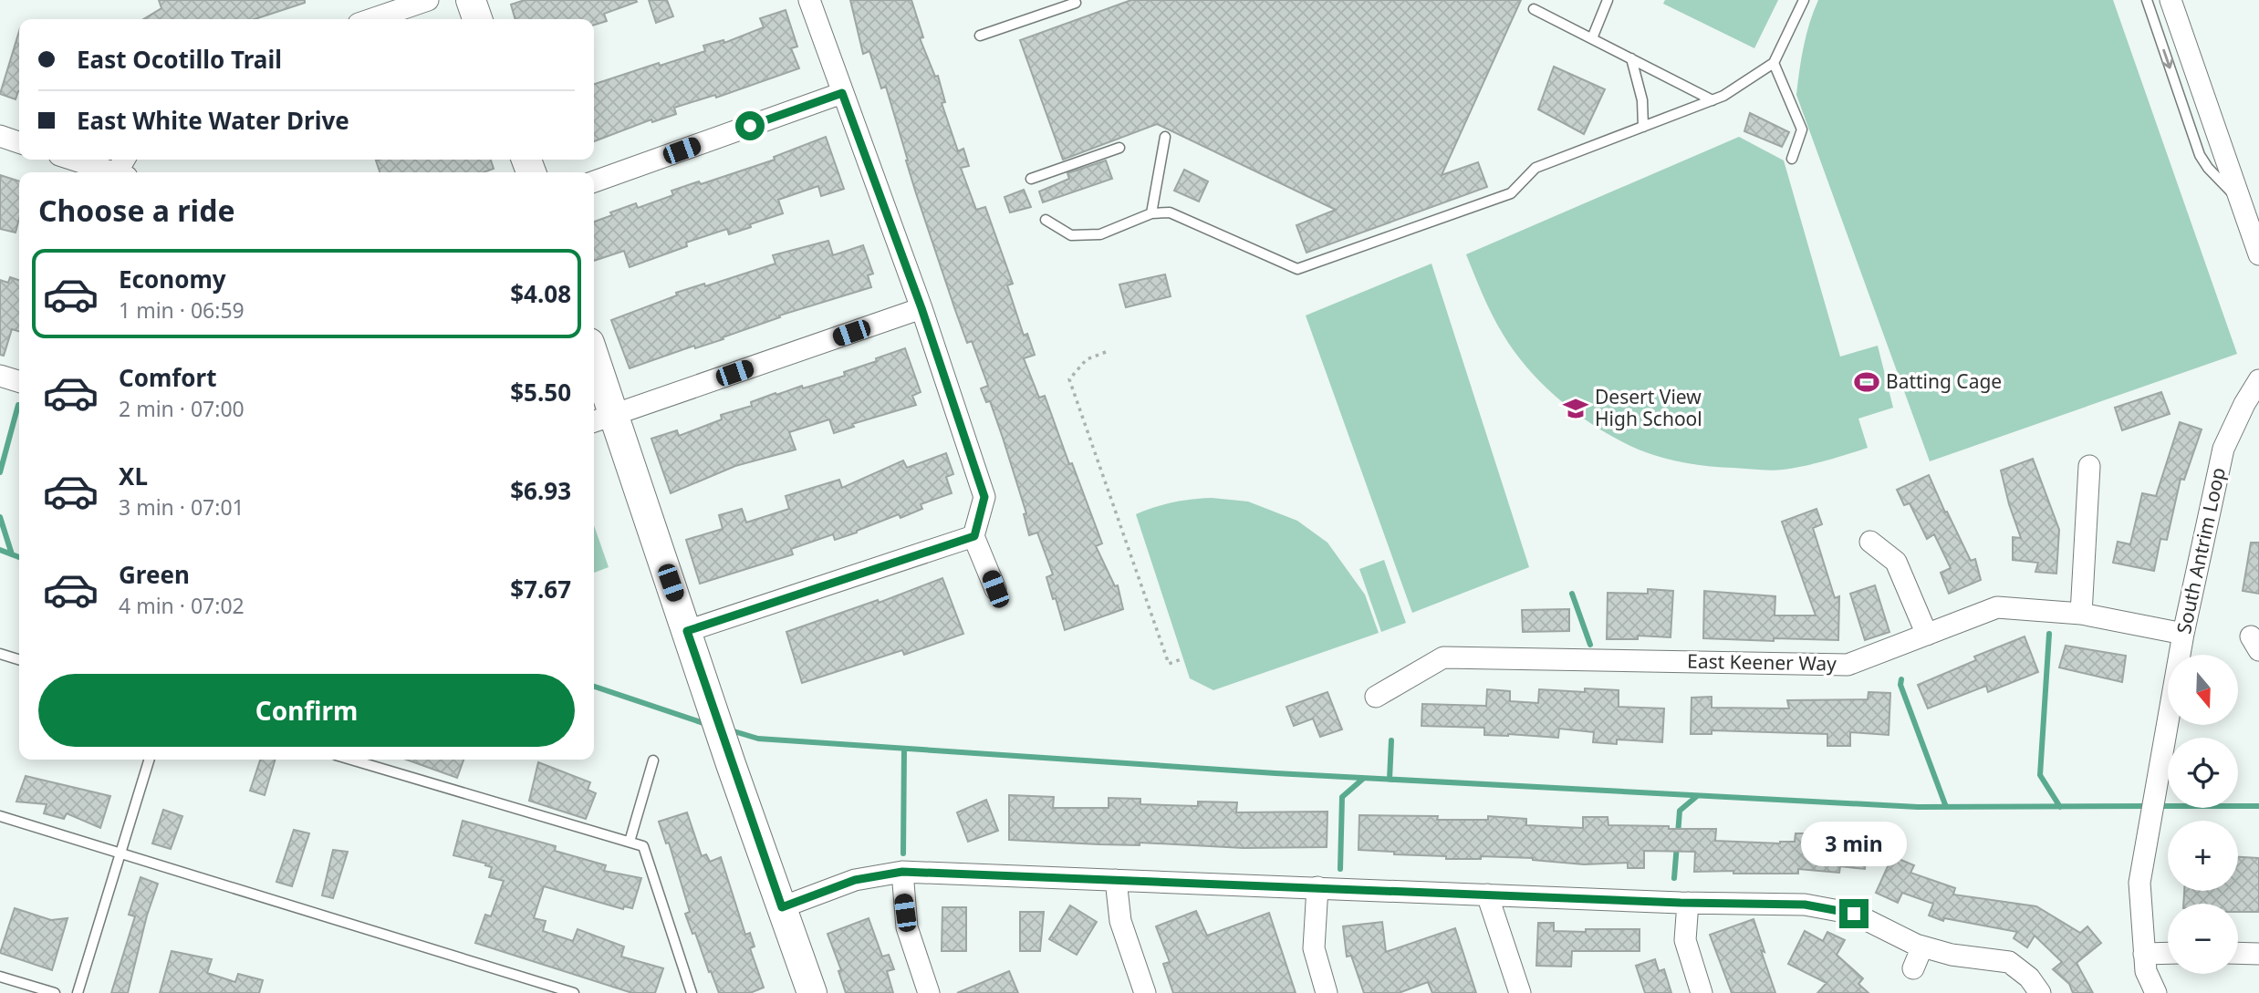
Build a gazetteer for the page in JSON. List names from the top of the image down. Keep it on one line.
{"streets":{"street":["South Antrim Loop","East Keener Way"]},"crossings":[["South Antrim Loop","East Keener Way"]],"places":{"sports":["Batting Cage"],"school or university":["Desert View High School"]},"north":"bottom","page":{"banner":["East Ocotillo Trail","East White Water Drive"],"heading":"Choose a ride","list":[{"name":"Economy","note":"1 min · 06:59","value":"$4.08"},{"name":"Comfort","note":"2 min · 07:00","value":"$5.50"},{"name":"XL","note":"3 min · 07:01","value":"$6.93"},{"name":"Green","note":"4 min · 07:02","value":"$7.67"}],"map_buttons":["+","−"],"buttons":"Confirm","bubble":"3 min"}}
